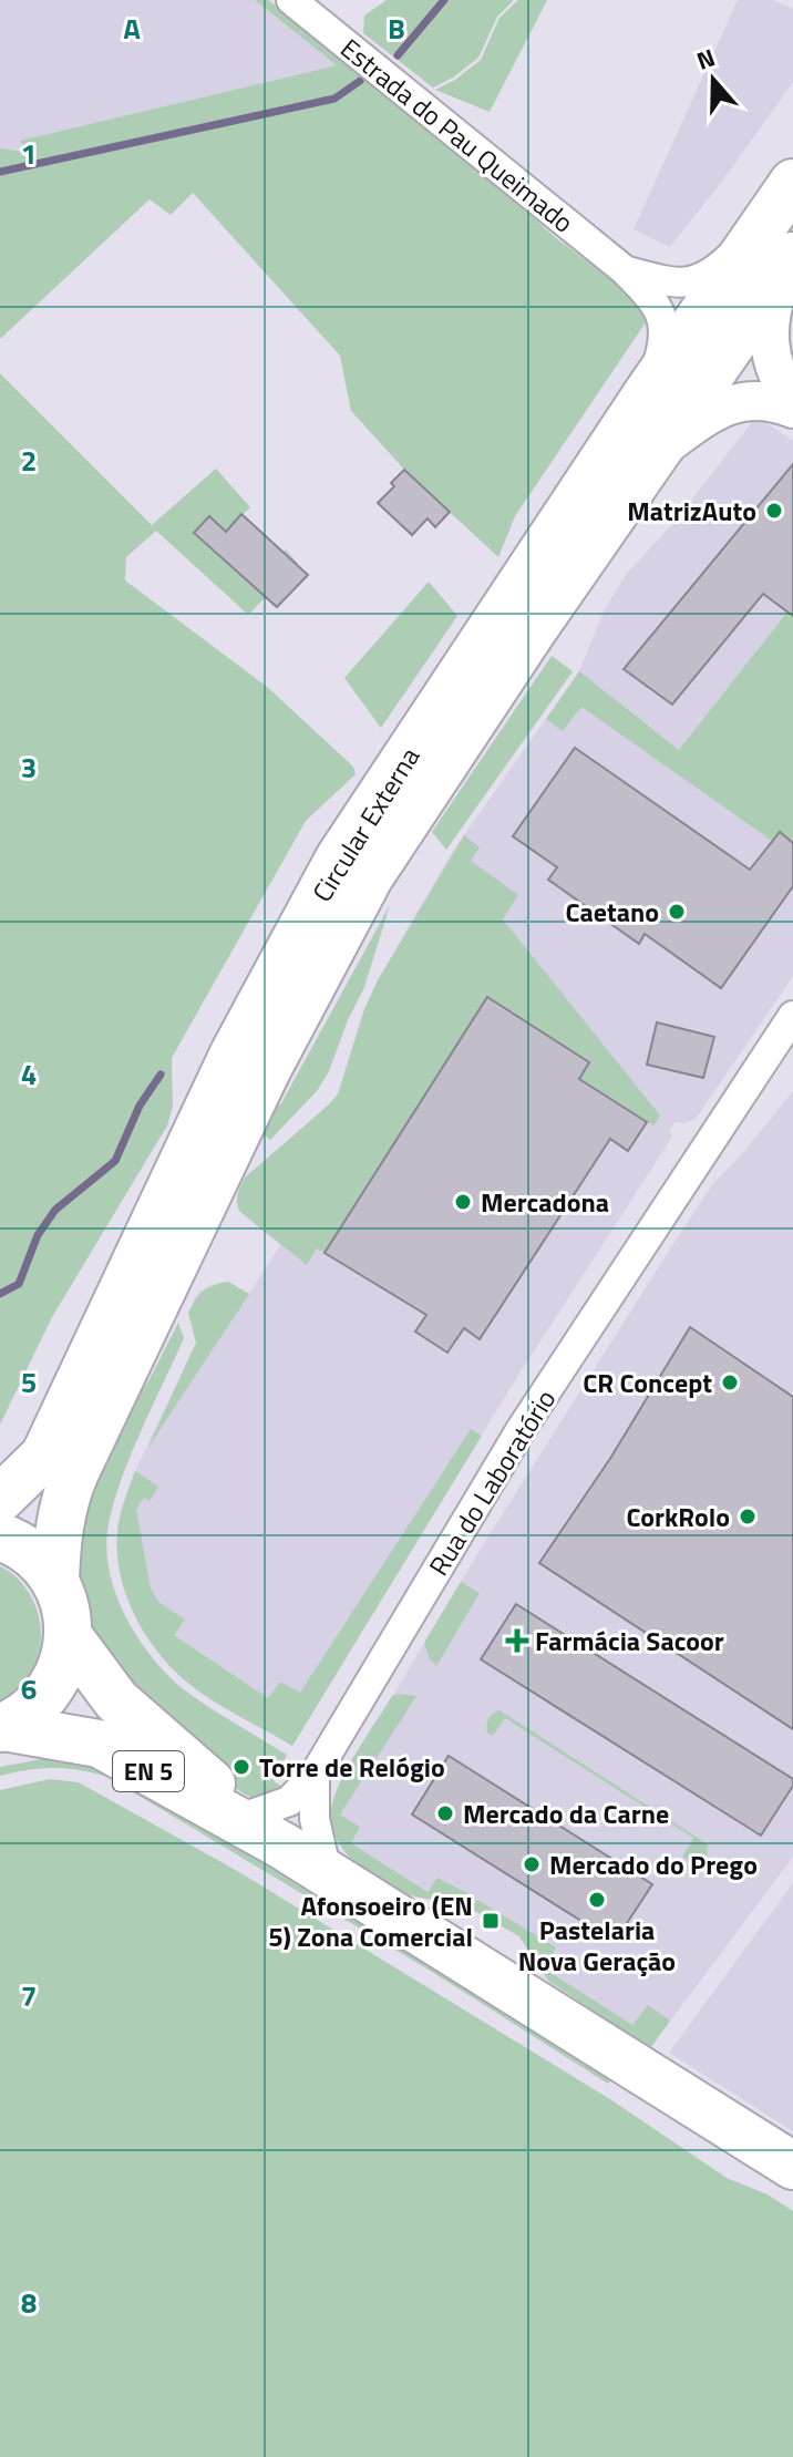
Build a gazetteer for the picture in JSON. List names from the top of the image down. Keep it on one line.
{"streets":{"main road":["Circular Externa","EN 5"],"street":["Estrada do Pau Queimado","Rua do Laboratório"]},"crossings":[["Estrada do Pau Queimado","Circular Externa"],["Rua do Laboratório","EN 5"]],"places":{"other":["MatrizAuto","Caetano","Mercadona","CR Concept","CorkRolo","Torre de Relógio","Mercado da Carne","Mercado do Prego","Pastelaria Nova Geração"],"health":["Farmácia Sacoor"],"transit":["Afonsoeiro (EN 5) Zona Comercial"]},"north":"top","grid":{"columns":["A","B"],"rows":["1","2","3","4","5","6","7","8"]}}
